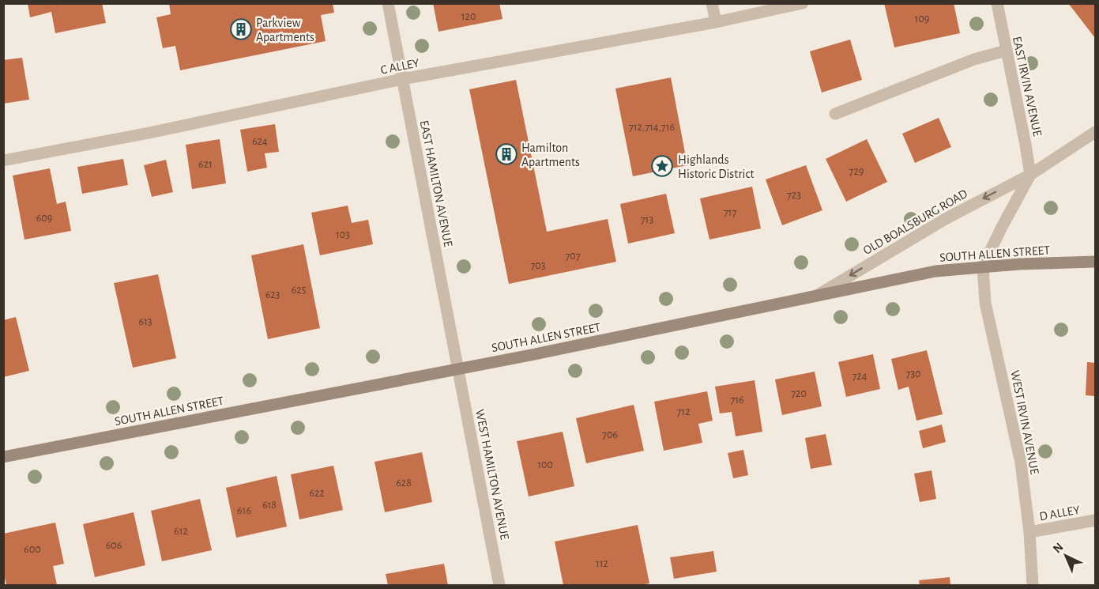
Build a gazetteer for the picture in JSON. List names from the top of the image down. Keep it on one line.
{"streets":{"street":["C ALLEY","EAST IRVIN AVENUE","EAST HAMILTON AVENUE","OLD BOALSBURG ROAD","SOUTH ALLEN STREET","WEST IRVIN AVENUE","WEST HAMILTON AVENUE","D ALLEY"]},"crossings":[["C ALLEY","EAST HAMILTON AVENUE"],["EAST IRVIN AVENUE","OLD BOALSBURG ROAD"],["EAST HAMILTON AVENUE","SOUTH ALLEN STREET"],["EAST HAMILTON AVENUE","WEST HAMILTON AVENUE"],["OLD BOALSBURG ROAD","SOUTH ALLEN STREET"],["OLD BOALSBURG ROAD","WEST IRVIN AVENUE"],["SOUTH ALLEN STREET","WEST IRVIN AVENUE"],["SOUTH ALLEN STREET","WEST HAMILTON AVENUE"],["WEST IRVIN AVENUE","D ALLEY"]],"one_way":["OLD BOALSBURG ROAD"],"places":{"building":["Parkview Apartments","Hamilton Apartments"],"place":["Highlands Historic District"]},"house_numbers":["120","109","712,714,716","624","621","729","723","717","609","713","103","707","703","625","623","613","730","724","720","716","712","706","100","628","622","618","616","612","606","600","112"],"north":"top left"}
